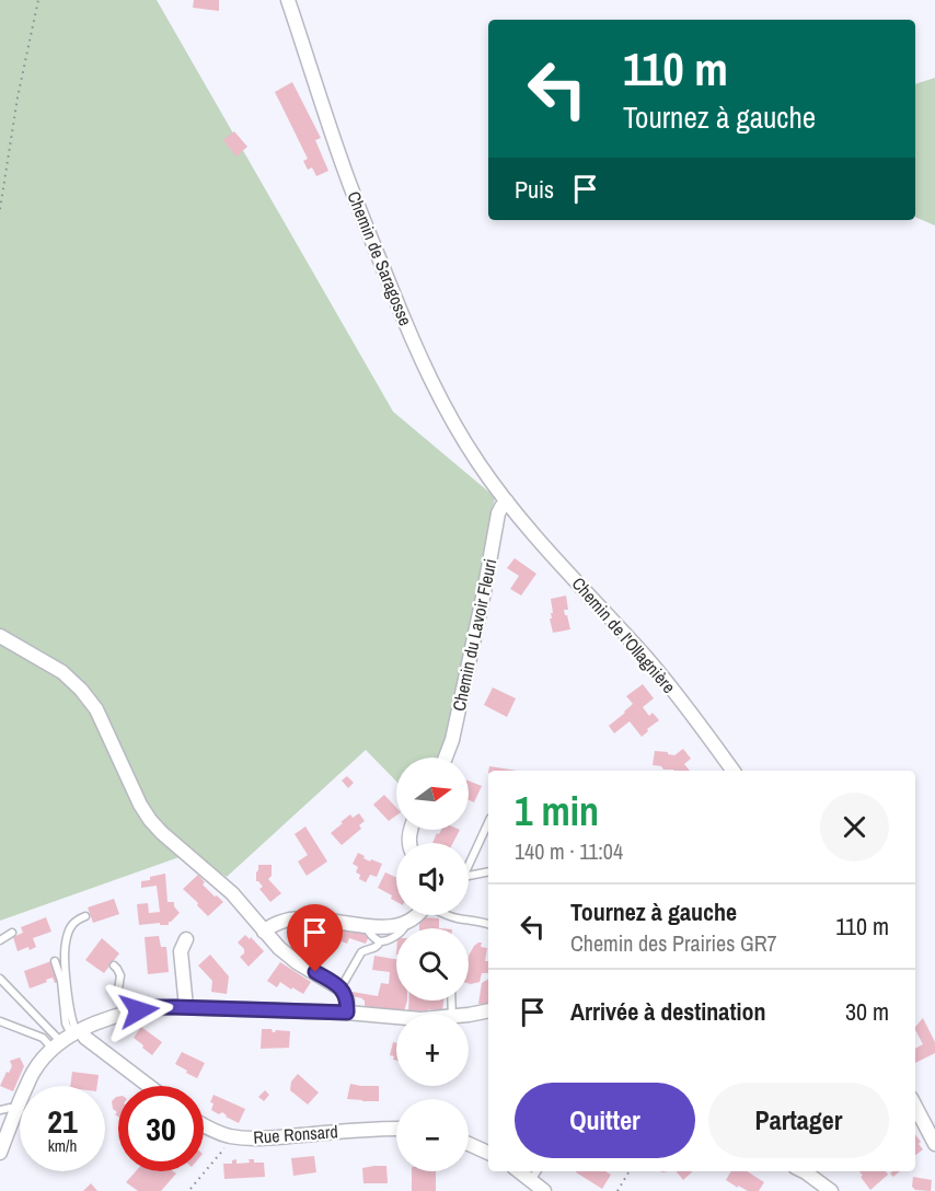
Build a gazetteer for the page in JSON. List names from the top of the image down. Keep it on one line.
{"streets":{"street":["Chemin de Saragosse","Chemin du Lavoir Fleuri","Chemin de l'Ollagnière","Rue Ronsard"]},"crossings":[["Chemin de Saragosse","Chemin du Lavoir Fleuri"],["Chemin de Saragosse","Chemin de l'Ollagnière"],["Chemin du Lavoir Fleuri","Chemin de l'Ollagnière"]],"north":"right","page":{"turn":["110 m","Tournez à gauche"],"then":"Puis","map_buttons":["+","−"],"heading":["1 min","140 m · 11:04"],"list":[{"name":"Tournez à gauche","note":"Chemin des Prairies GR7","value":"110 m"},{"name":"Arrivée à destination","value":"30 m"}],"buttons":["Quitter","Partager"],"speed":"21 km/h","limit":"30"}}
